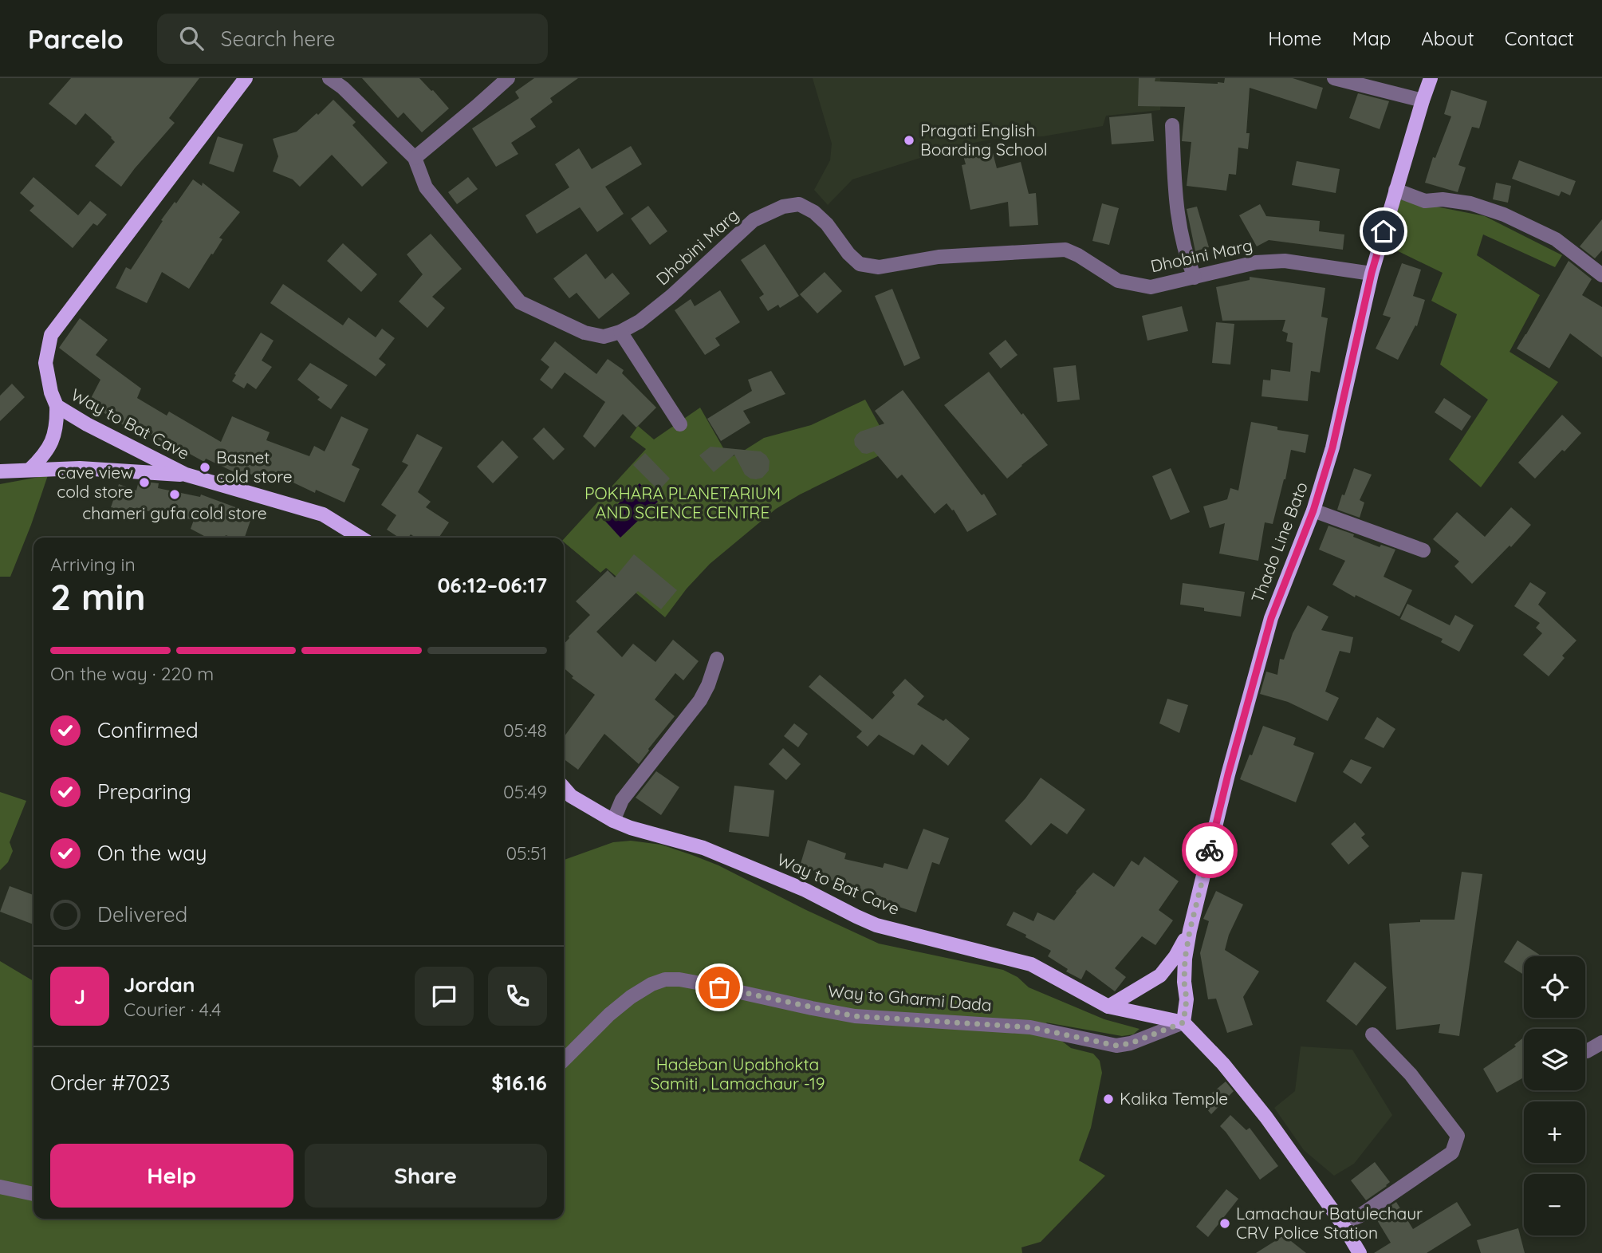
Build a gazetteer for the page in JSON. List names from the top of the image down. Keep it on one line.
{"streets":{"main road":["Way to Bat Cave","Thado Line Bato"],"street":["Dhobini Marg","Way to Gharmi Dada"]},"crossings":[["Dhobini Marg","Thado Line Bato"],["Way to Bat Cave","Thado Line Bato"],["Way to Bat Cave","Way to Gharmi Dada"],["Thado Line Bato","Way to Gharmi Dada"]],"parks":["POKHARA PLANETARIUM AND SCIENCE CENTRE","Hadeban Upabhokta Samiti , Lamachaur -19"],"places":["Pragati English Boarding School","Basnet cold store","cave view cold store","chameri gufa cold store","Kalika Temple","Lamachaur Batulechaur CRV Police Station"],"page":{"header":"Parcelo","search":"Search here","nav":["Home","Map","About","Contact"],"heading":["2 min","Arriving in","06:12–06:17"],"panel":["Jordan","Courier · 4.4","Order #7023","$16.16"],"bar":"On the way · 220 m","list":[["Confirmed","05:48"],["Preparing","05:49"],["On the way","05:51"],"Delivered"],"map_buttons":["+","−"],"round":"J","buttons":["Help","Share"]}}
